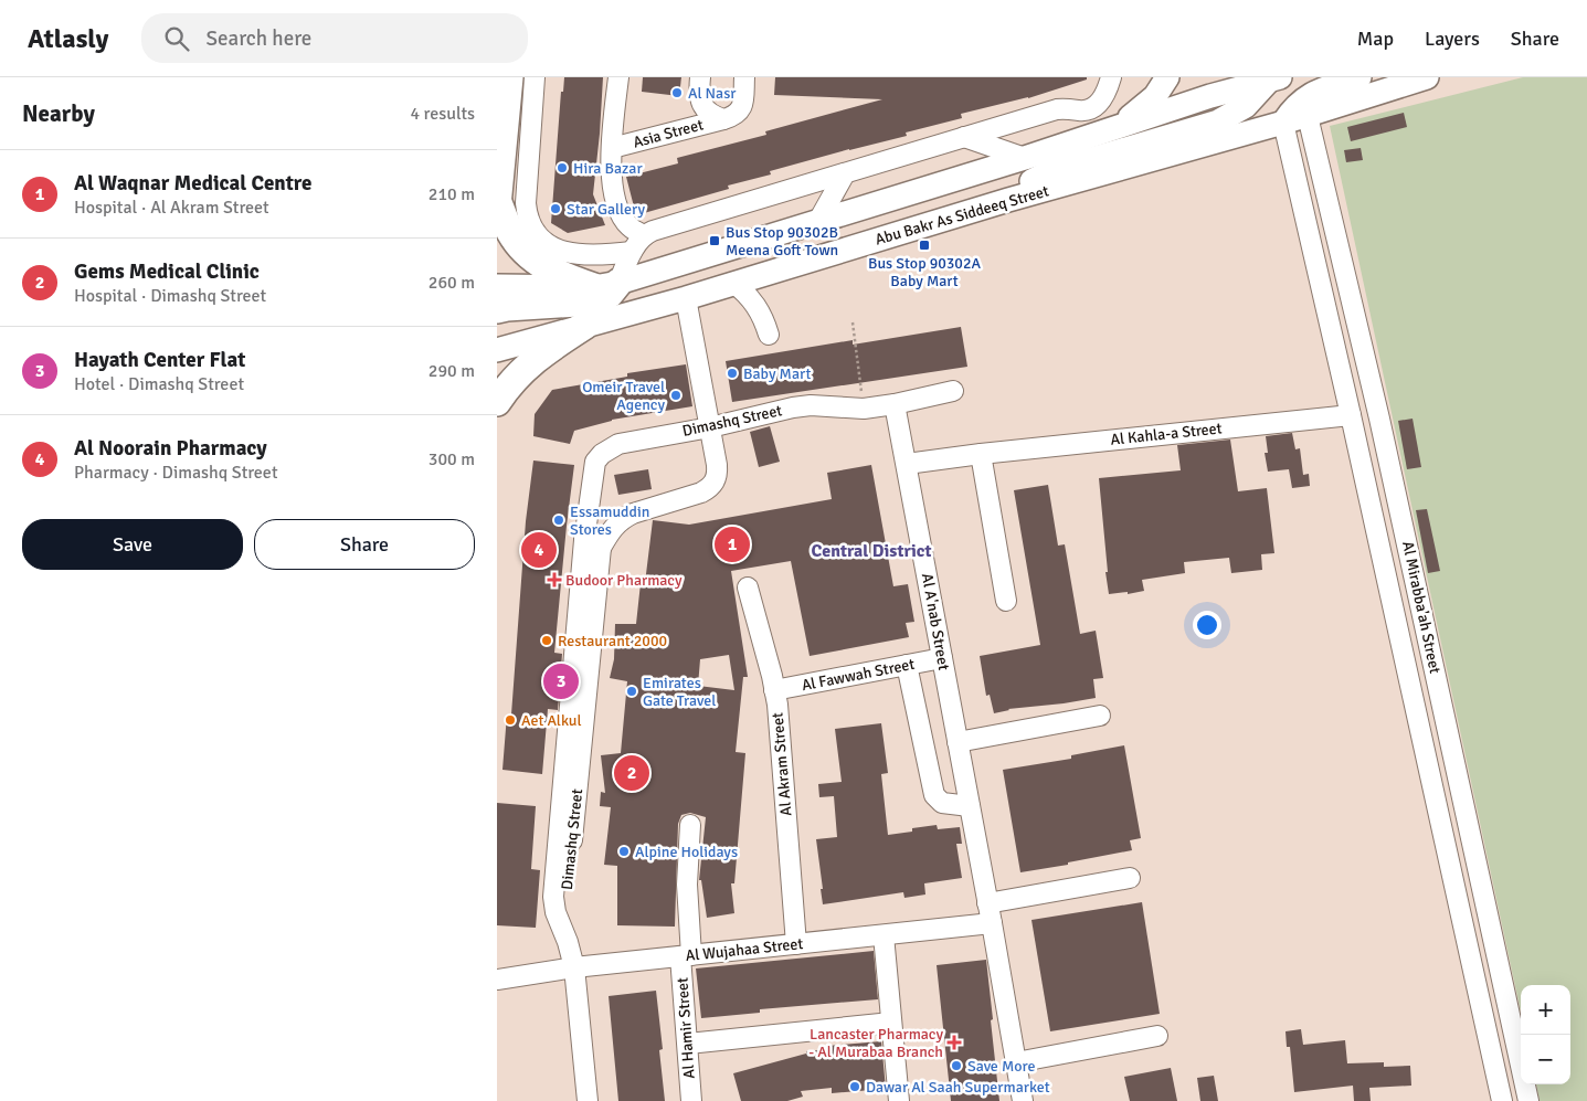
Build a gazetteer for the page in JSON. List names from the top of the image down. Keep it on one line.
{"streets":{"main road":["Abu Bakr As Siddeeq Street"],"street":["Asia Street","Dimashq Street","Al Kahla-a Street","Al Mirabba'ah Street","Al A'nab Street","Al Fawwah Street","Al Akram Street","Al Wujahaa Street","Al Hamir Street"]},"crossings":[["Abu Bakr As Siddeeq Street","Al Mirabba'ah Street"],["Dimashq Street","Al A'nab Street"],["Dimashq Street","Al Wujahaa Street"],["Al Kahla-a Street","Al Mirabba'ah Street"],["Al Kahla-a Street","Al A'nab Street"],["Al A'nab Street","Al Fawwah Street"],["Al A'nab Street","Al Wujahaa Street"],["Al Fawwah Street","Al Akram Street"],["Al Akram Street","Al Wujahaa Street"],["Al Wujahaa Street","Al Hamir Street"]],"districts":["Central District"],"places":{"other":["Al Nasr","Hira Bazar","Star Gallery","Baby Mart","Omeir Travel Agency","Essamuddin Stores","Restaurant 2000","Emirates Gate Travel","Aet Alkul","Alpine Holidays","Save More","Dawar Al Saah Supermarket"],"transit":["Bus Stop 90302B Meena Goft Town","Bus Stop 90302A Baby Mart"],"health":["Budoor Pharmacy","Lancaster Pharmacy - Al Murabaa Branch"]},"page":{"header":"Atlasly","search":"Search here","nav":["Map","Layers","Share"],"heading":["Nearby","4 results"],"list":[{"mark":"1","name":"Al Waqnar Medical Centre","note":"Hospital · Al Akram Street","value":"210 m"},{"mark":"2","name":"Gems Medical Clinic","note":"Hospital · Dimashq Street","value":"260 m"},{"mark":"3","name":"Hayath Center Flat","note":"Hotel · Dimashq Street","value":"290 m"},{"mark":"4","name":"Al Noorain Pharmacy","note":"Pharmacy · Dimashq Street","value":"300 m"}],"buttons":["Save","Share"],"pins":["1","4","3","2"],"map_buttons":["+","−"]}}
